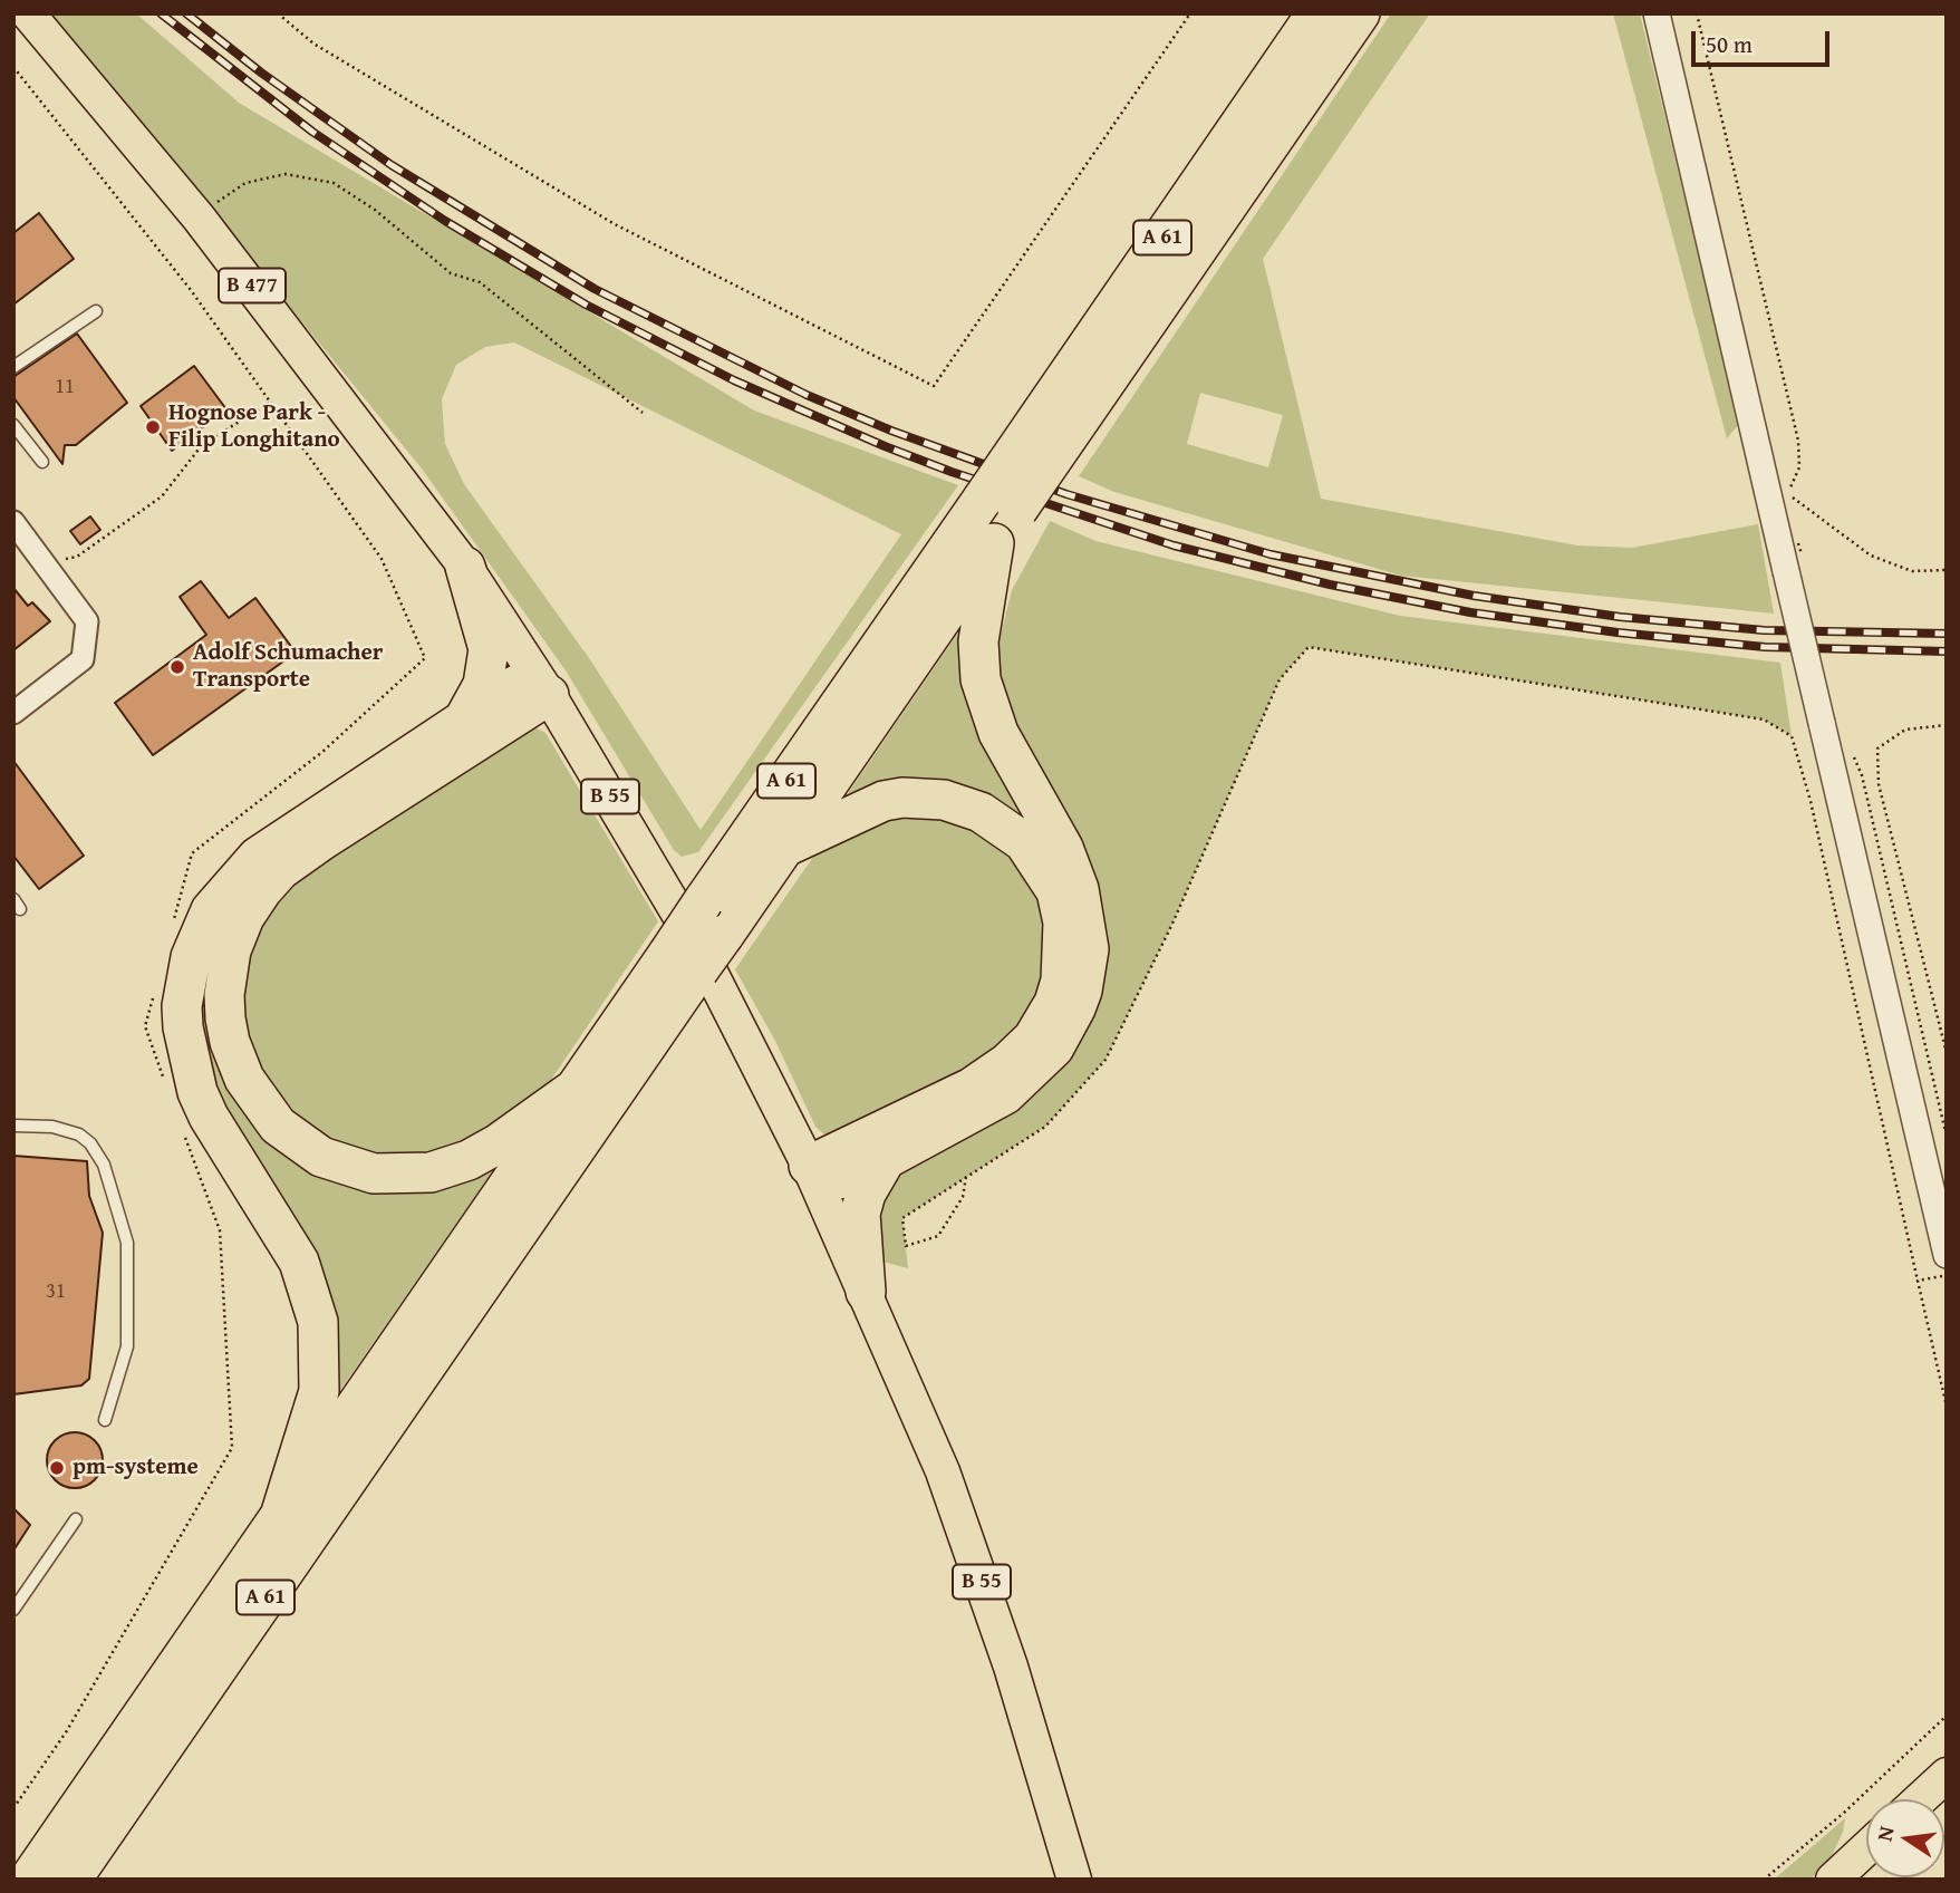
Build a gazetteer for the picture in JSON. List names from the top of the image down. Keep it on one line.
{"streets":{"highway":["A 61"],"main road":["B 477","B 55"]},"crossings":[["B 477","B 55"]],"places":["Hognose Park - Filip Longhitano","Adolf Schumacher Transporte","pm-systeme"],"house_numbers":["11","31"],"scale_bar":"50 m","north":"left"}
